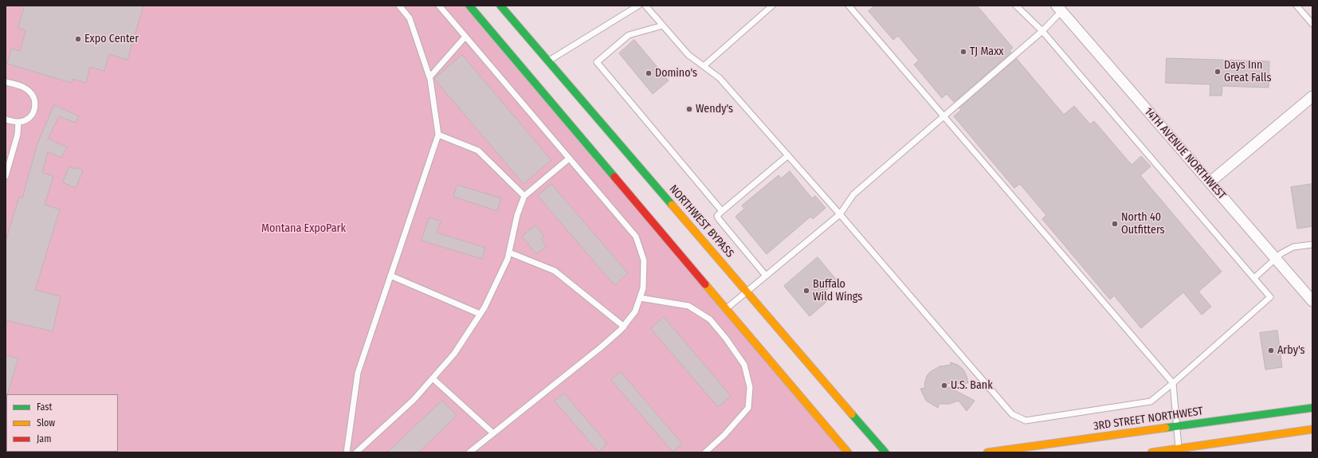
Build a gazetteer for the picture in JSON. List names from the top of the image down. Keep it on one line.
{"streets":{"main road":["NORTHWEST BYPASS","3RD STREET NORTHWEST"],"street":["14TH AVENUE NORTHWEST"]},"parks":["Montana ExpoPark"],"places":["Expo Center","TJ Maxx","Days Inn Great Falls","Domino's","Wendy's","North 40 Outfitters","Buffalo Wild Wings","Arby's","U.S. Bank"],"legend":["Fast","Slow","Jam"]}
